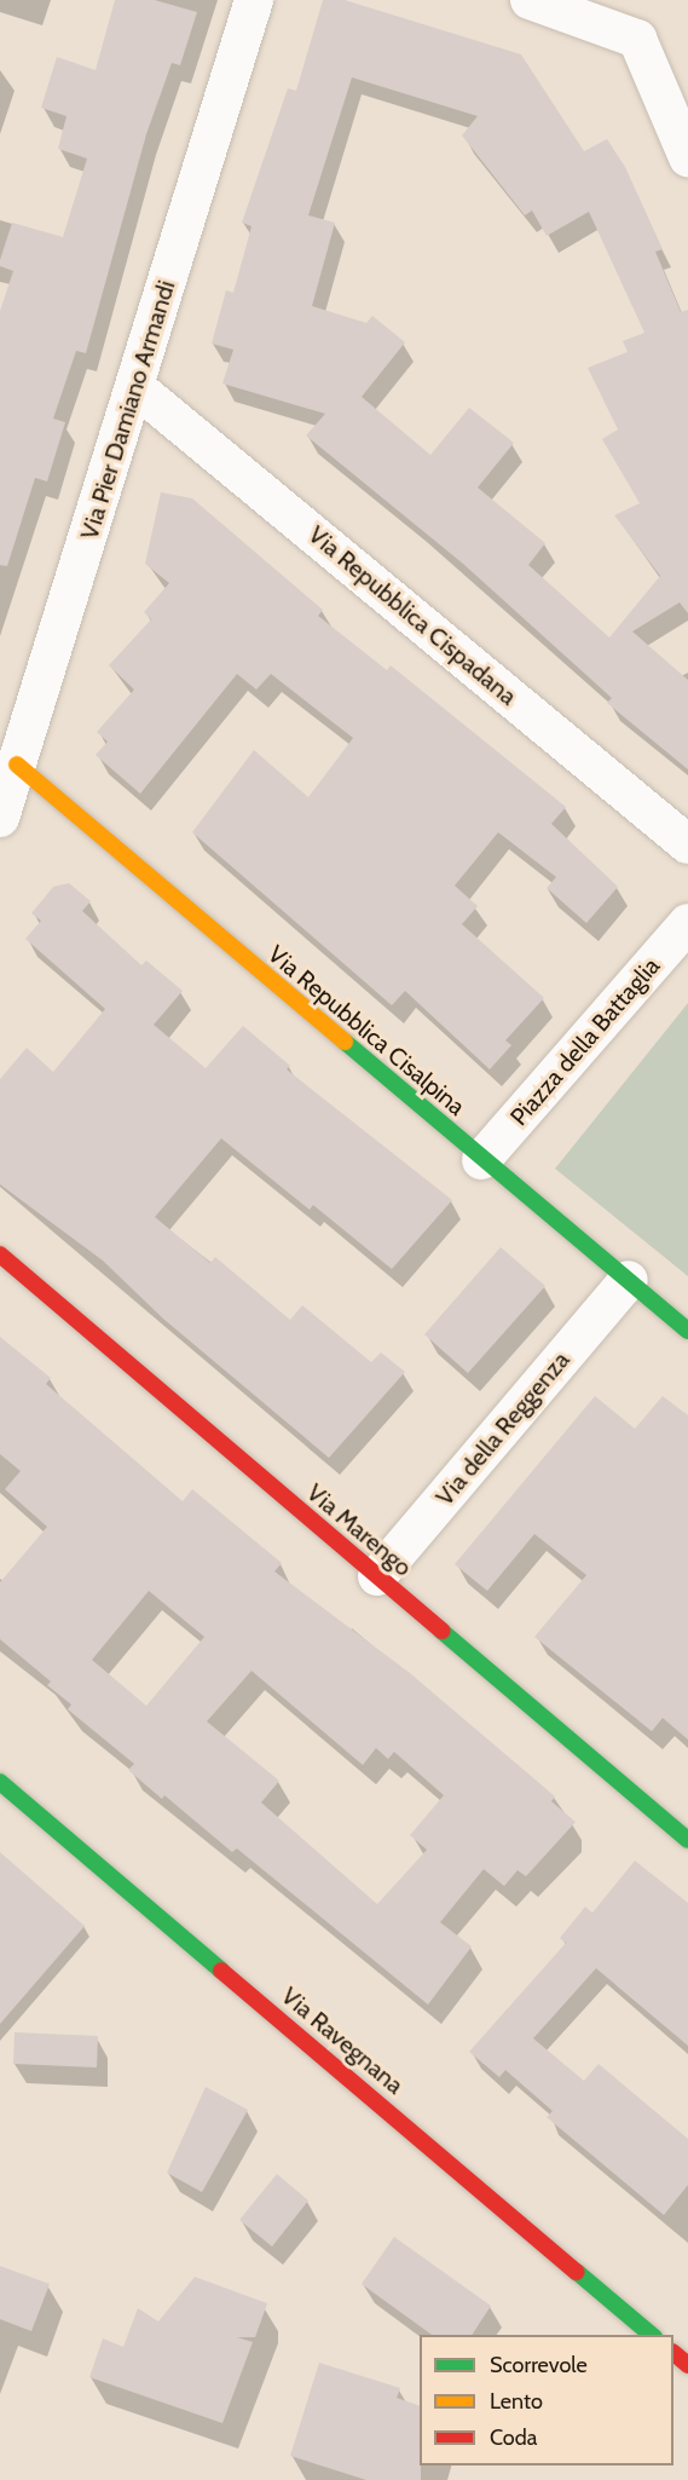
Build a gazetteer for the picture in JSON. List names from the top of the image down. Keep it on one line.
{"streets":{"street":["Via Pier Damiano Armandi","Via Repubblica Cispadana","Via Repubblica Cisalpina","Piazza della Battaglia","Via della Reggenza","Via Marengo","Via Ravegnana"]},"crossings":[["Via Pier Damiano Armandi","Via Repubblica Cispadana"],["Via Pier Damiano Armandi","Via Repubblica Cisalpina"],["Via Repubblica Cisalpina","Piazza della Battaglia"],["Via Repubblica Cisalpina","Via della Reggenza"],["Via della Reggenza","Via Marengo"]],"legend":["Scorrevole","Lento","Coda"]}
